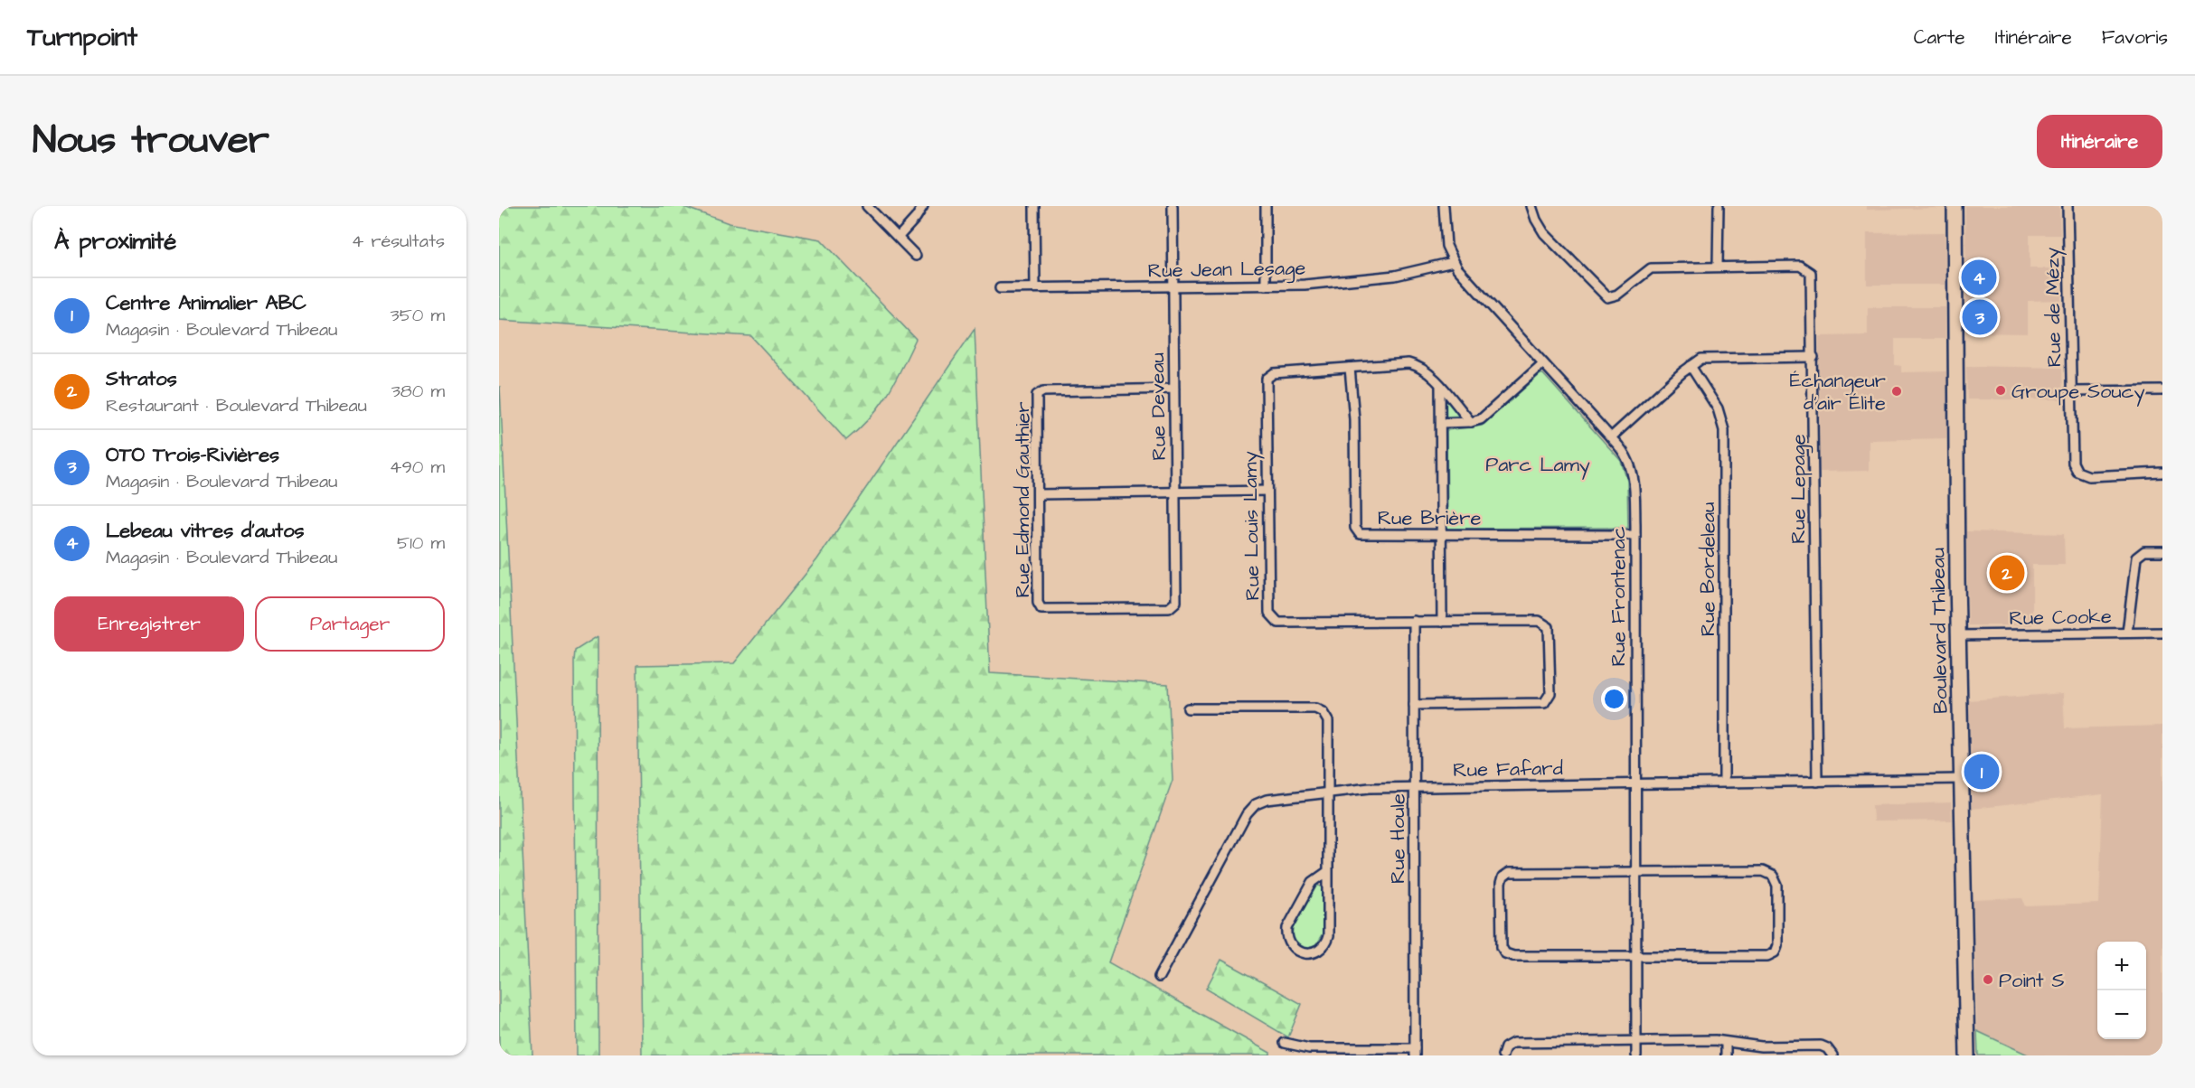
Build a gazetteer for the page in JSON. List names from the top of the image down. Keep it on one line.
{"streets":{"main road":["Boulevard Thibeau"],"street":["Rue Jean Lesage","Rue de Mézy","Rue Deveau","Rue Lepage","Rue Edmond Gauthier","Rue Brière","Rue Louis Lamy","Rue Bordeleau","Rue Frontenac","Rue Cooke","Rue Fafard","Rue Houle"]},"crossings":[["Rue Jean Lesage","Rue Deveau"],["Rue Jean Lesage","Rue Frontenac"],["Rue Deveau","Rue Edmond Gauthier"],["Rue Lepage","Rue Fafard"],["Rue Brière","Rue Louis Lamy"],["Rue Brière","Rue Frontenac"],["Rue Louis Lamy","Rue Houle"],["Rue Bordeleau","Rue Fafard"],["Rue Frontenac","Rue Fafard"],["Rue Cooke","Boulevard Thibeau"],["Boulevard Thibeau","Rue Fafard"],["Rue Fafard","Rue Houle"]],"parks":["Parc Lamy"],"places":["Groupe Soucy","Échangeur d'air Élite","Point S"],"page":{"header":"Turnpoint","nav":["Carte","Itinéraire","Favoris"],"title":"Nous trouver","buttons":["Itinéraire",["Enregistrer","Partager"]],"heading":["À proximité","4 résultats"],"pins":["4","3","2","1"],"list":[{"mark":"1","name":"Centre Animalier ABC","note":"Magasin · Boulevard Thibeau","value":"350 m"},{"mark":"2","name":"Stratos","note":"Restaurant · Boulevard Thibeau","value":"380 m"},{"mark":"3","name":"OTO Trois-Rivières","note":"Magasin · Boulevard Thibeau","value":"490 m"},{"mark":"4","name":"Lebeau vitres d'autos","note":"Magasin · Boulevard Thibeau","value":"510 m"}],"map_buttons":["+","−"]}}
